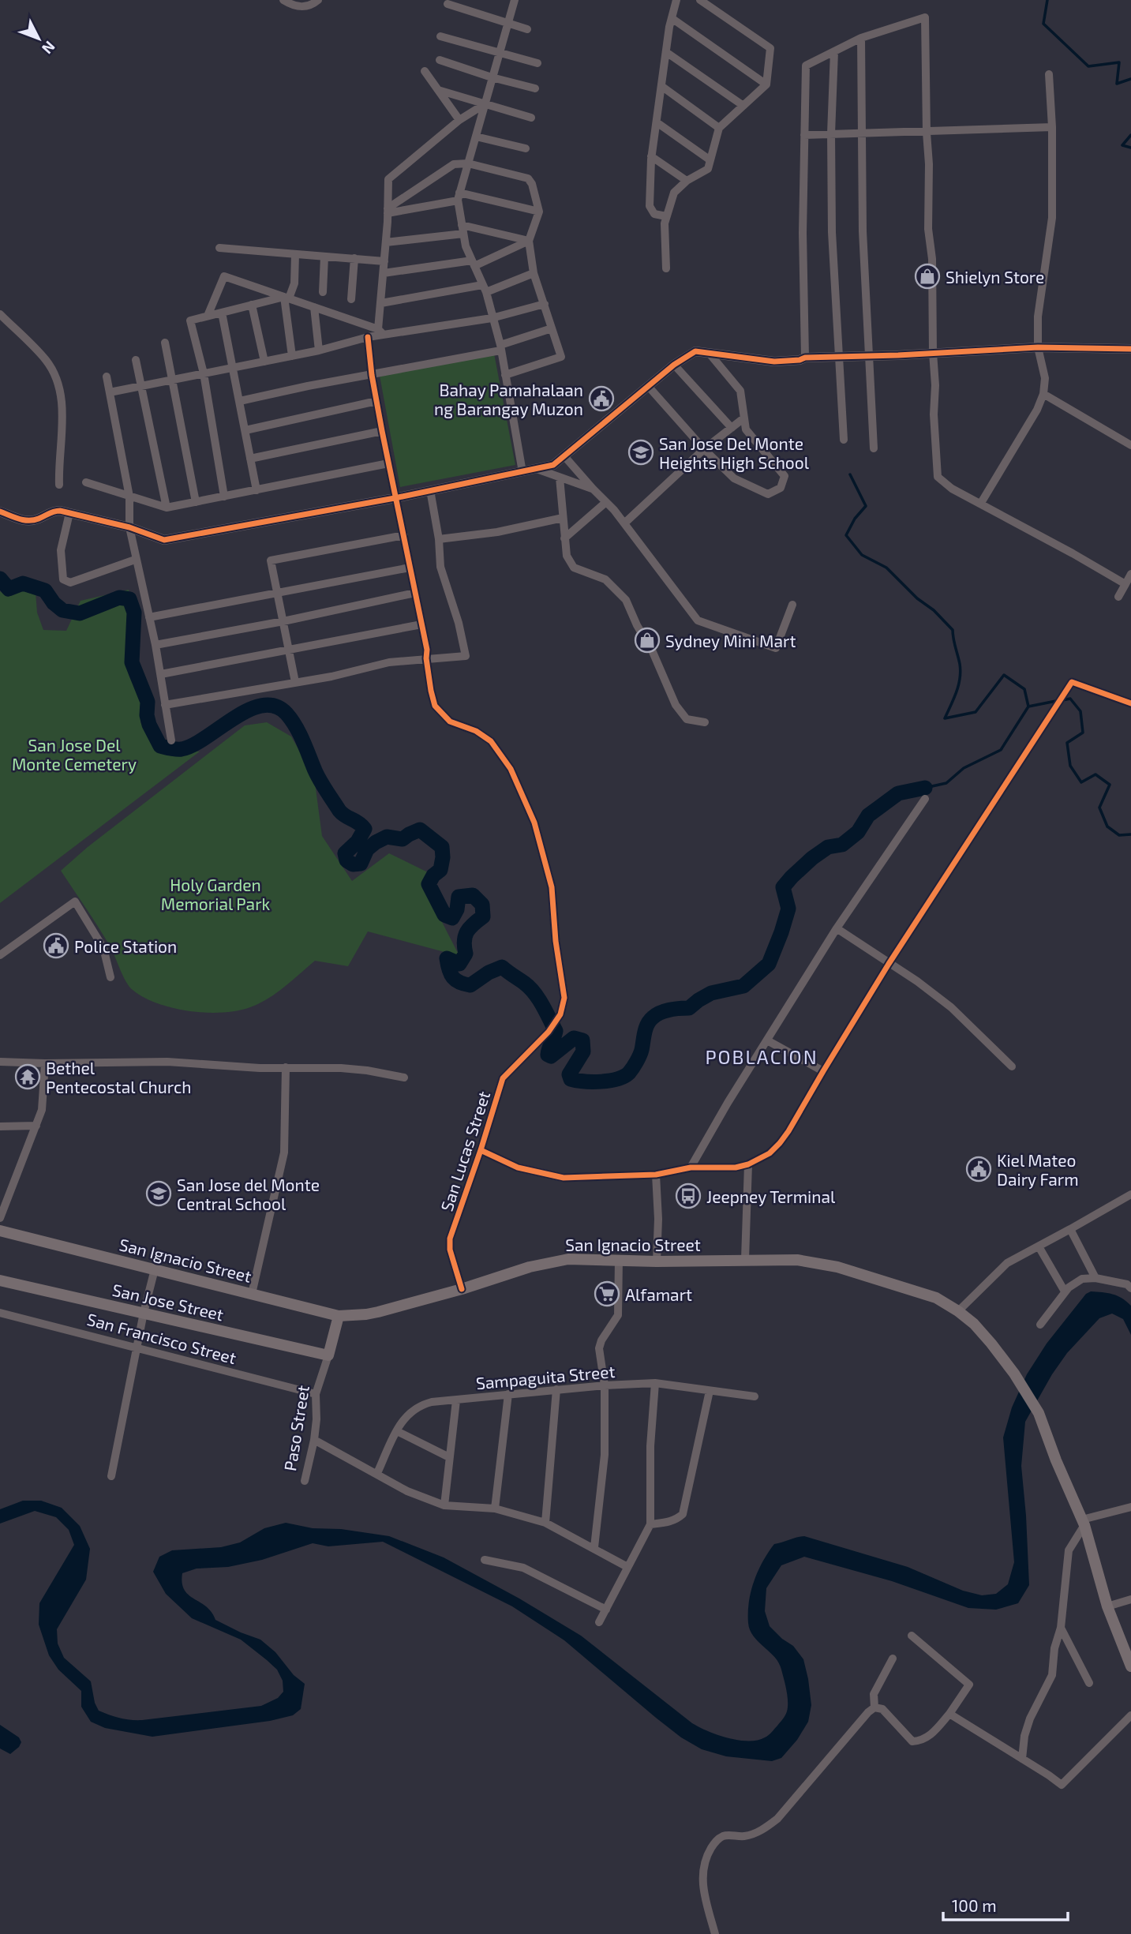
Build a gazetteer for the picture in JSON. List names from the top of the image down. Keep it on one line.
{"streets":{"main road":["San Ignacio Street","San Jose Street","Paso Street"],"street":["San Lucas Street","San Francisco Street","Sampaguita Street"]},"crossings":[["San Lucas Street","San Ignacio Street"],["San Ignacio Street","Paso Street"],["San Jose Street","Paso Street"],["San Francisco Street","Paso Street"]],"districts":["POBLACION"],"parks":["San Jose Del Monte Cemetery","Holy Garden Memorial Park"],"places":{"shop":["Shielyn Store","Sydney Mini Mart"],"public building":["Bahay Pamahalaan ng Barangay Muzon","Police Station","Kiel Mateo Dairy Farm"],"school or university":["San Jose Del Monte Heights High School","San Jose del Monte Central School"],"temple":["Bethel Pentecostal Church"],"bus stop":["Jeepney Terminal"],"supermarket":["Alfamart"]},"scale_bar":"100 m","north":"bottom right"}
